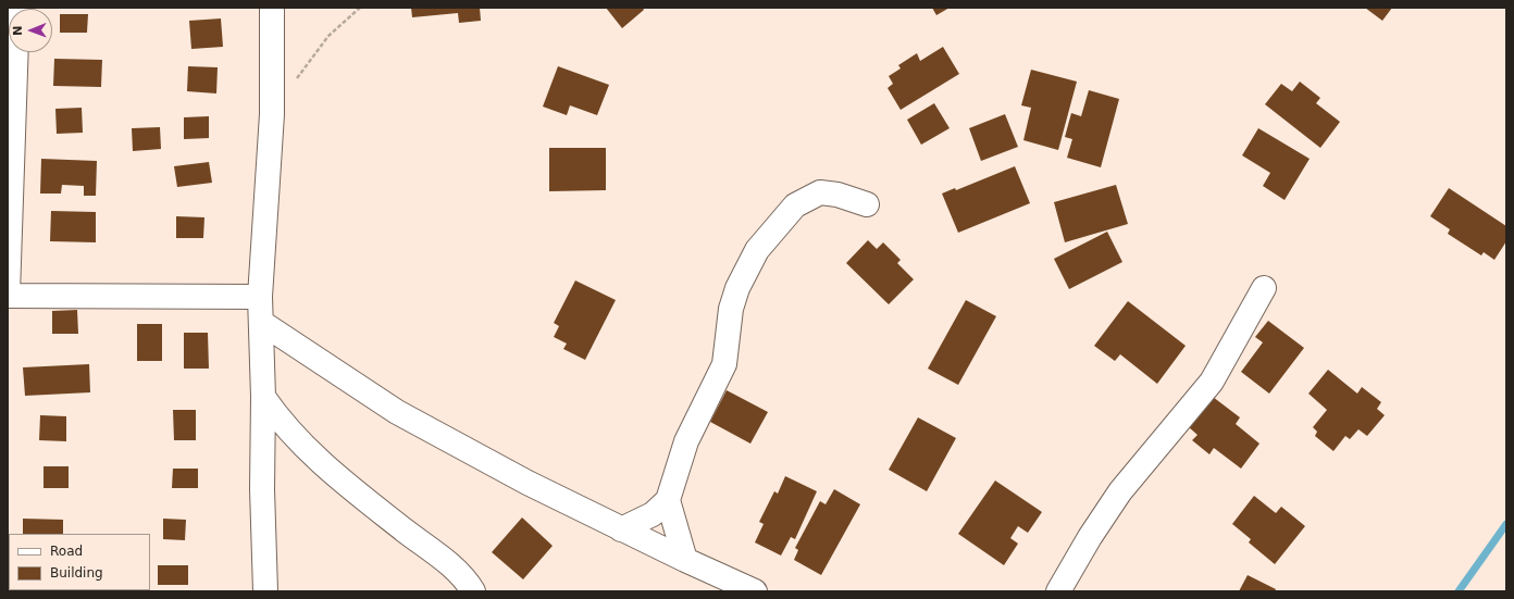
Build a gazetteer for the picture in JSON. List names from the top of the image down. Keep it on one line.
{"legend":["Road","Building"],"north":"left"}
